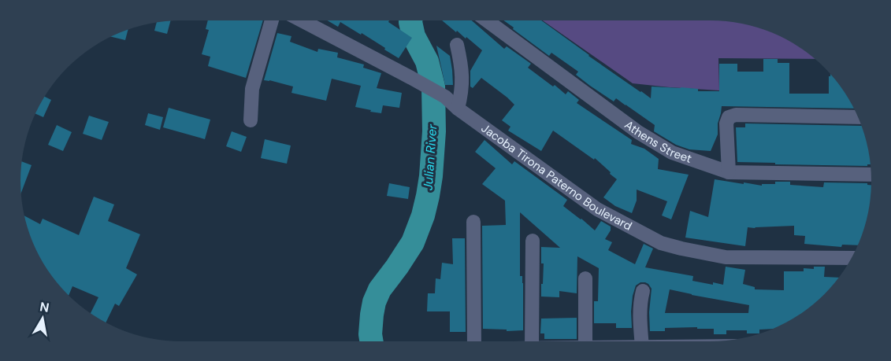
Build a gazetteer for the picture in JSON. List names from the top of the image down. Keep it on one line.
{"streets":{"street":["Athens Street","Jacoba Tirona Paterno Boulevard"]},"water":["Julian River"],"north":"top"}
